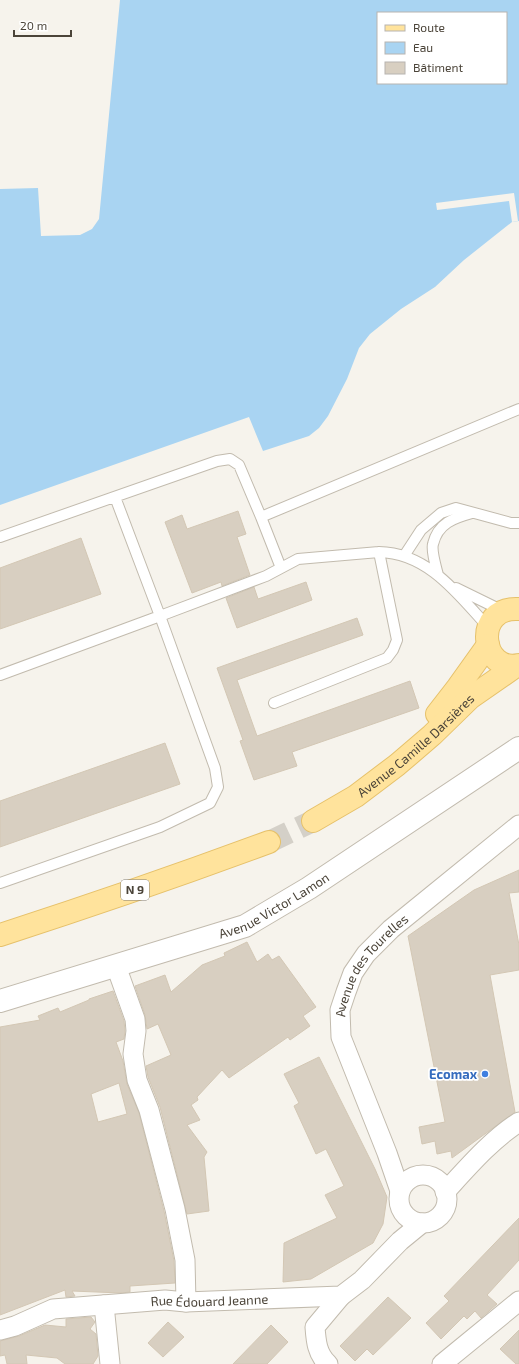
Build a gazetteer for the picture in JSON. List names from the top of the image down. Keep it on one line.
{"streets":{"main road":["Avenue Camille Darsières","N 9"],"street":["Avenue Victor Lamon","Avenue des Tourelles","Rue Édouard Jeanne"]},"places":["Ecomax"],"legend":["Route","Eau","Bâtiment"],"scale_bar":"20 m"}
